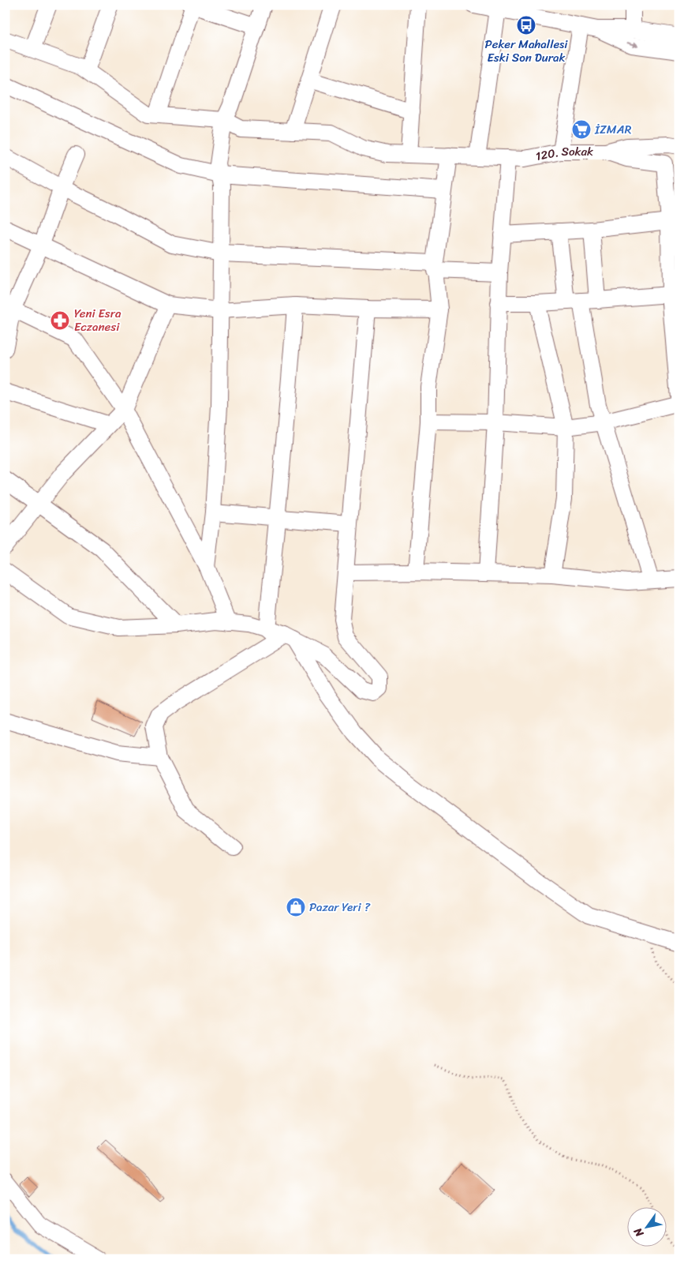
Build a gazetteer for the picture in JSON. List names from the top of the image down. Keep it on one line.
{"streets":{"street":["120. Sokak"]},"places":{"bus stop":["Peker Mahallesi Eski Son Durak"],"supermarket":["İZMAR"],"pharmacy":["Yeni Esra Eczanesi"],"shop":["Pazar Yeri ?"]},"north":"bottom left"}
